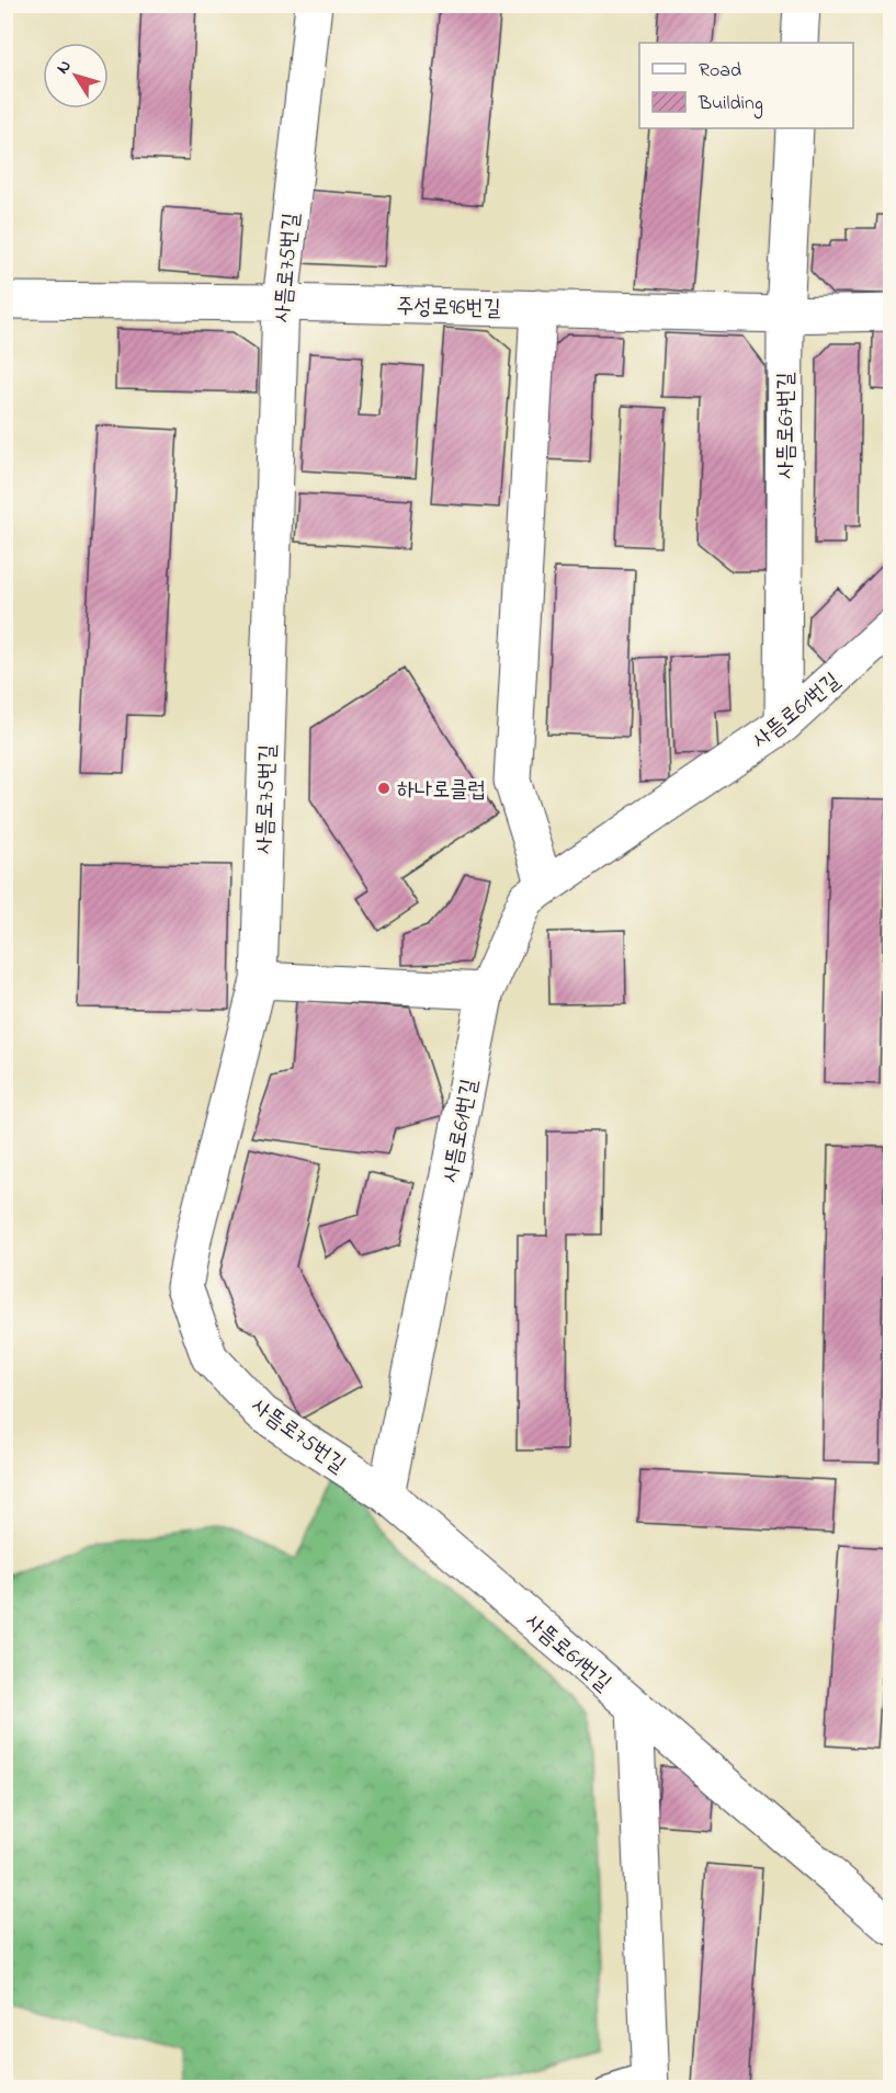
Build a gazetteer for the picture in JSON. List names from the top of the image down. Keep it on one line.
{"streets":{"street":["사뜸로75번길","주성로96번길","사뜸로67번길","사뜸로61번길"]},"crossings":[["사뜸로75번길","주성로96번길"],["사뜸로75번길","사뜸로61번길"],["주성로96번길","사뜸로67번길"],["사뜸로67번길","사뜸로61번길"]],"places":["하나로클럽"],"legend":["Road","Building"],"north":"top left"}
